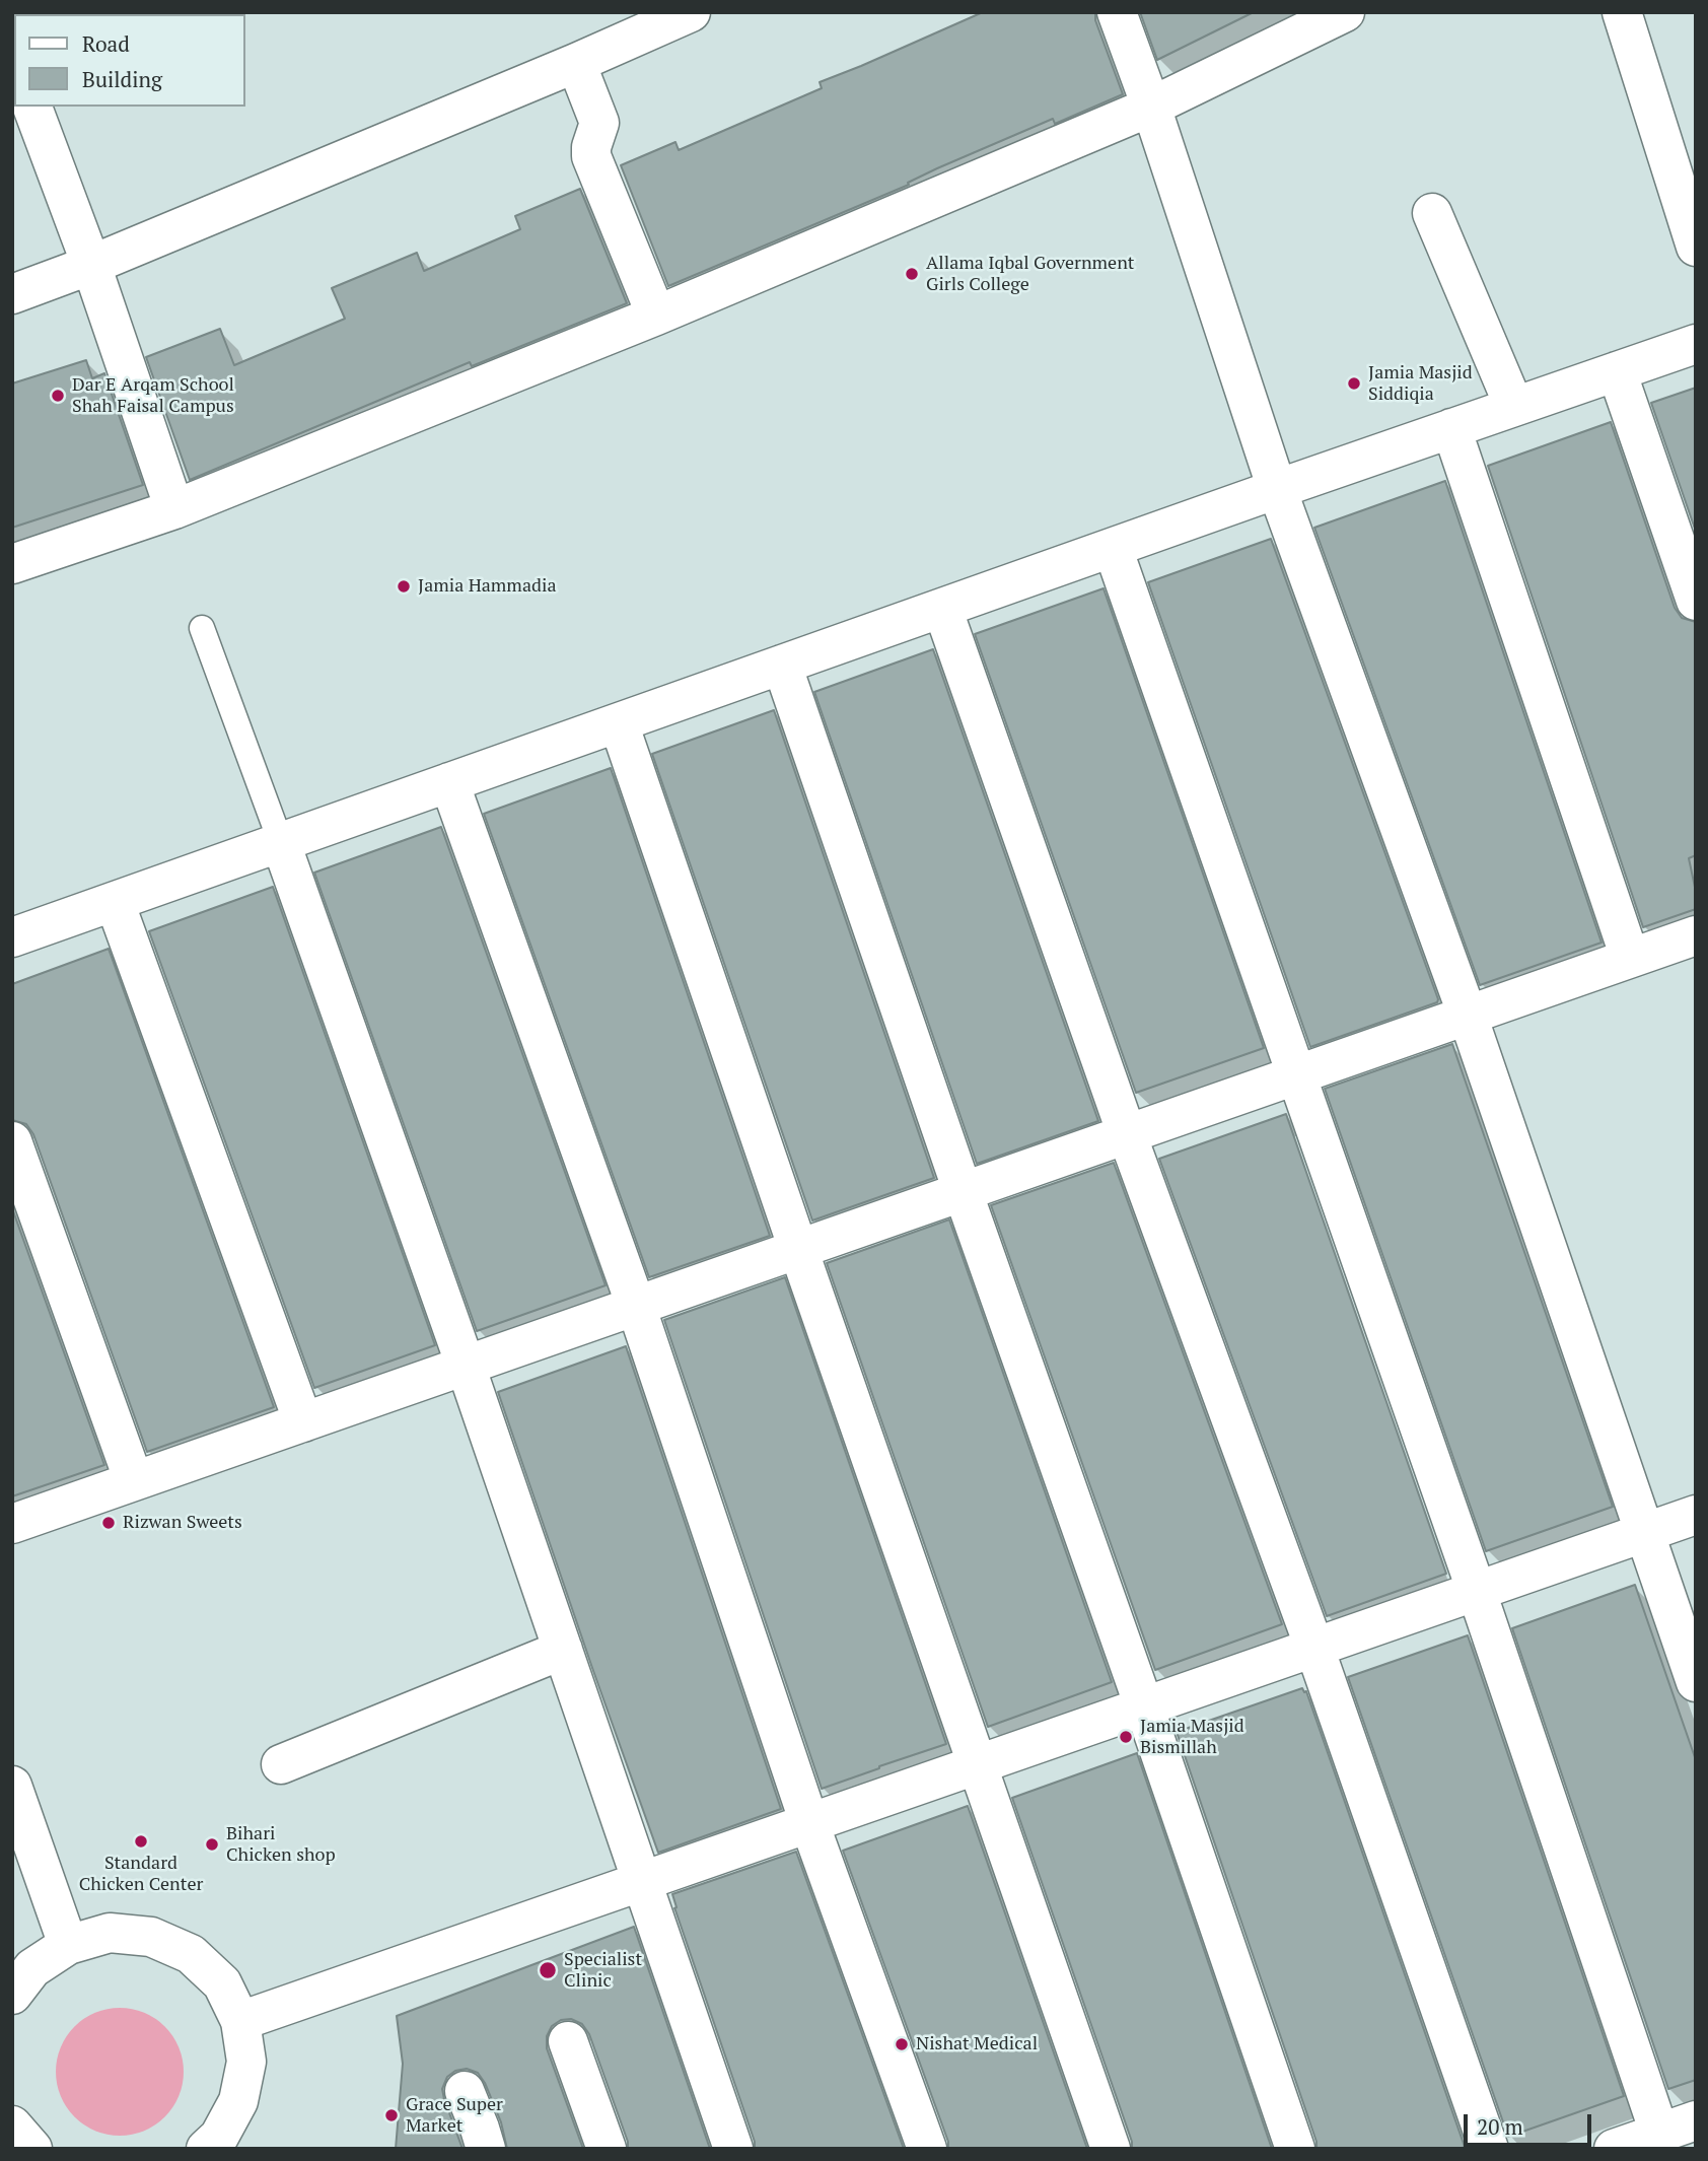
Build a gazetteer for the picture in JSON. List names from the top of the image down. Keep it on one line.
{"places":["Allama Iqbal Government Girls College","Jamia Masjid Siddiqia","Dar E Arqam School Shah Faisal Campus","Jamia Hammadia","Rizwan Sweets","Jamia Masjid Bismillah","Standard Chicken Center","Bihari Chicken shop","Specialist Clinic","Nishat Medical","Grace Super Market"],"legend":["Road","Building"],"scale_bar":"20 m"}
